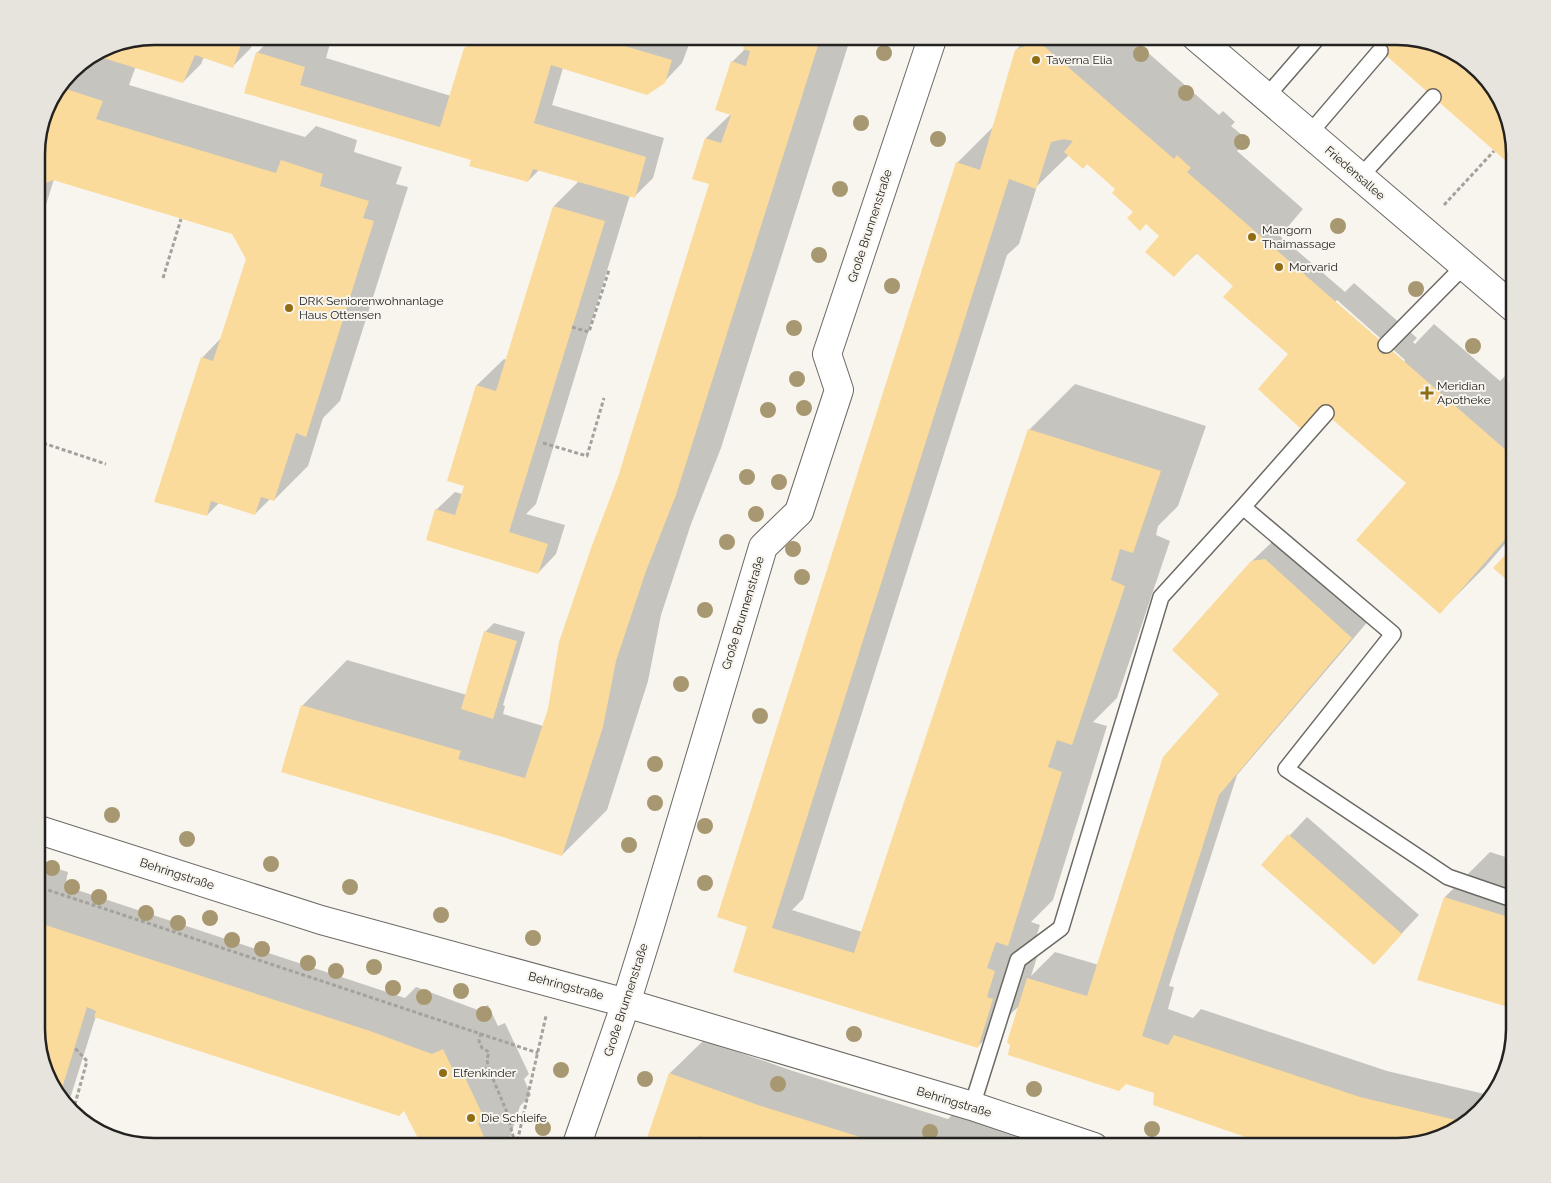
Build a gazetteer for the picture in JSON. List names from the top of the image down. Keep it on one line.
{"streets":{"street":["Friedensallee","Große Brunnenstraße","Behringstraße"]},"crossings":[["Große Brunnenstraße","Behringstraße"]],"places":{"other":["Taverna Elia","Mangorn Thaimassage","Morvarid","DRK Seniorenwohnanlage Haus Ottensen","Elfenkinder","Die Schleife"],"health":["Meridian Apotheke"]}}
